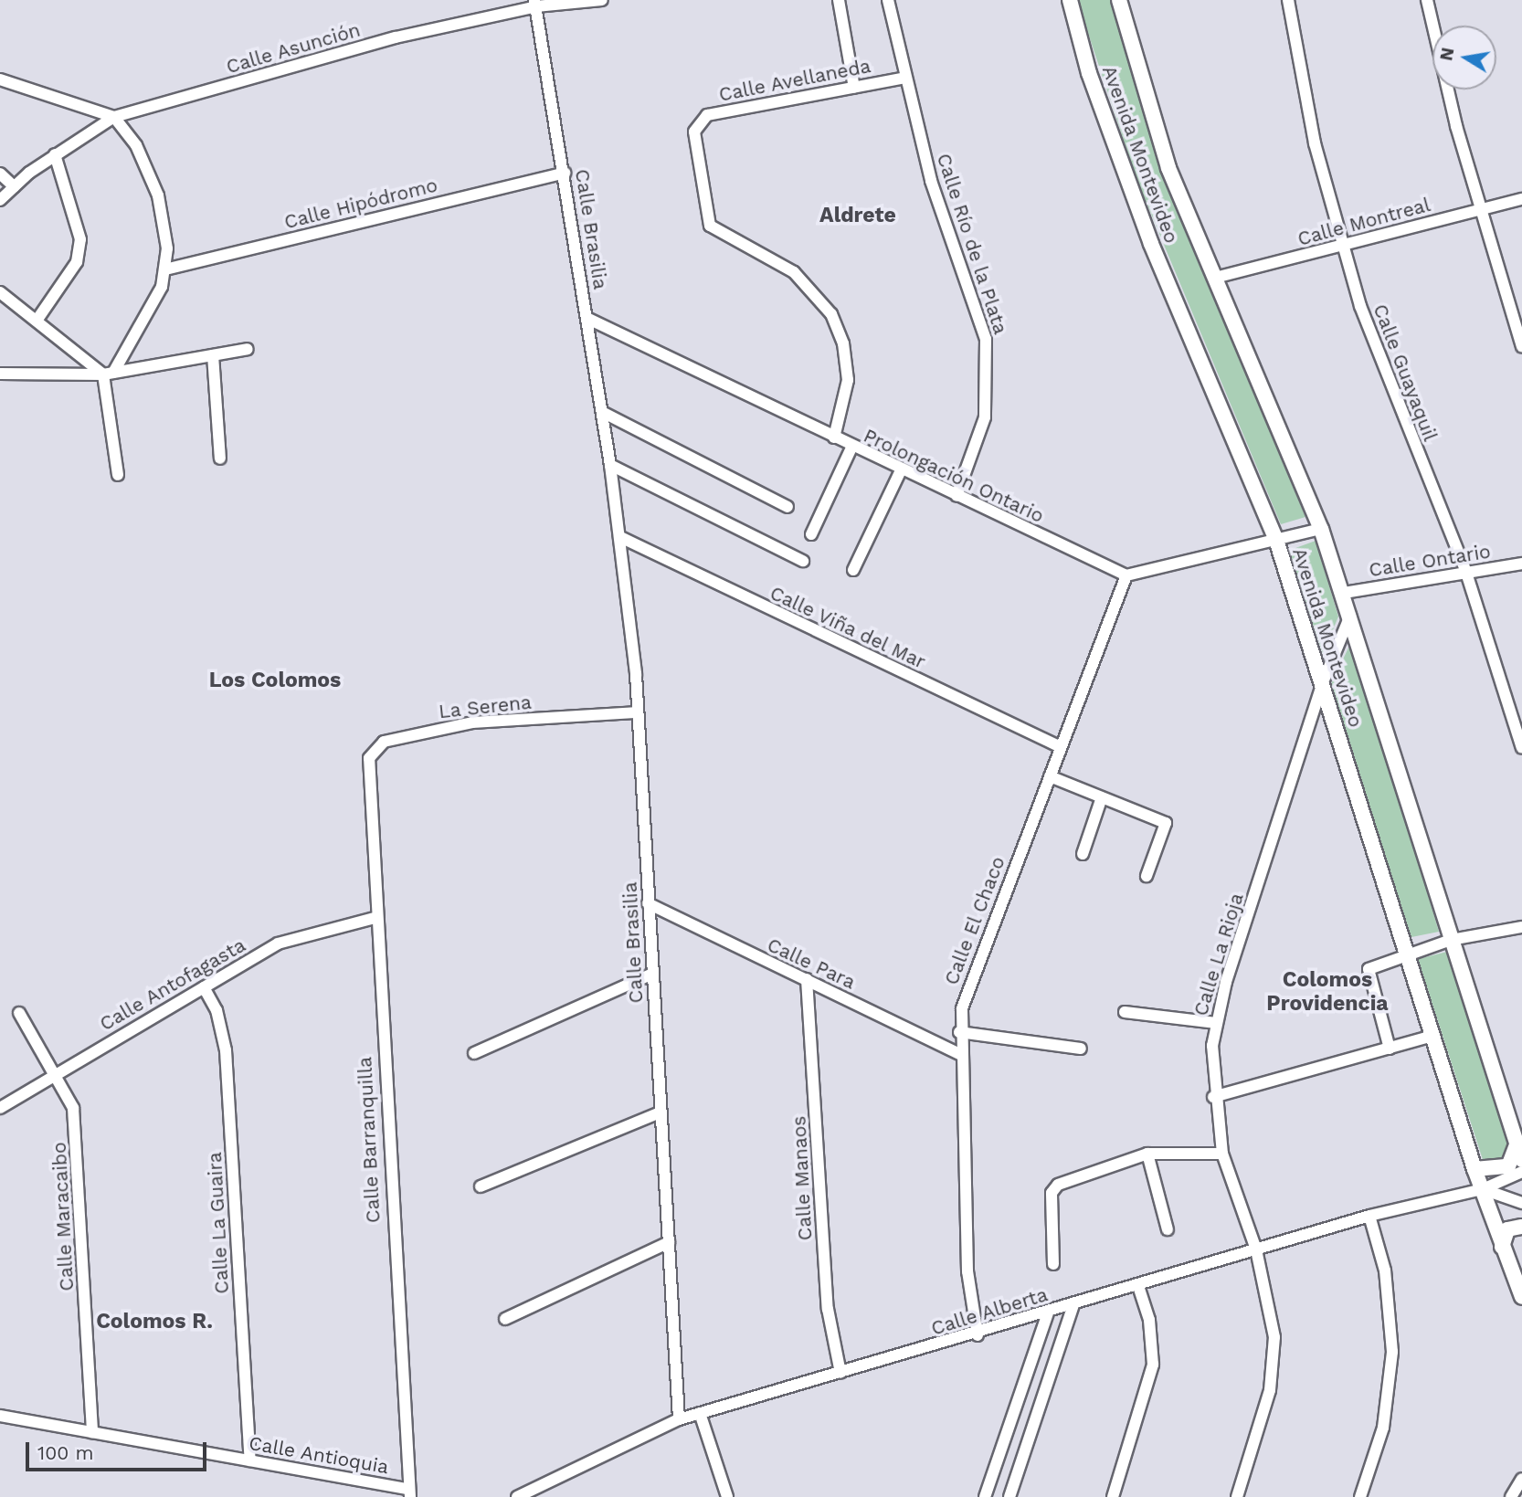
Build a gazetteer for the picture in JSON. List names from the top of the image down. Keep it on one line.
{"streets":{"street":["Calle Asunción","Calle Avellaneda","Avenida Montevideo","Calle Hipódromo","Calle Montreal","Calle Brasilia","Calle Río de la Plata","Calle Guayaquil","Prolongación Ontario","Calle Ontario","Calle Viña del Mar","La Serena","Calle El Chaco","Calle La Rioja","Calle Para","Calle Antofagasta","Calle Barranquilla","Calle Manaos","Calle Maracaibo","Calle La Guaira","Calle Alberta","Calle Antioquia"]},"crossings":[["Calle Asunción","Calle Brasilia"],["Calle Avellaneda","Calle Río de la Plata"],["Calle Avellaneda","Prolongación Ontario"],["Avenida Montevideo","Calle Montreal"],["Avenida Montevideo","Calle Ontario"],["Avenida Montevideo","Calle La Rioja"],["Avenida Montevideo","Calle Alberta"],["Calle Hipódromo","Calle Brasilia"],["Calle Montreal","Calle Guayaquil"],["Calle Brasilia","Prolongación Ontario"],["Calle Brasilia","Calle Viña del Mar"],["Calle Brasilia","La Serena"],["Calle Brasilia","Calle Para"],["Calle Brasilia","Calle Alberta"],["Calle Río de la Plata","Prolongación Ontario"],["Calle Guayaquil","Calle Ontario"],["Prolongación Ontario","Calle El Chaco"],["Calle Viña del Mar","Calle El Chaco"],["La Serena","Calle Barranquilla"],["Calle El Chaco","Calle Para"],["Calle El Chaco","Calle Alberta"],["Calle La Rioja","Calle Alberta"],["Calle Para","Calle Manaos"],["Calle Antofagasta","Calle Barranquilla"],["Calle Antofagasta","Calle Maracaibo"],["Calle Antofagasta","Calle La Guaira"],["Calle Barranquilla","Calle Antioquia"],["Calle Manaos","Calle Alberta"],["Calle Maracaibo","Calle Antioquia"],["Calle La Guaira","Calle Antioquia"]],"districts":["Aldrete","Los Colomos","Colomos Providencia","Colomos R."],"scale_bar":"100 m","north":"left"}
